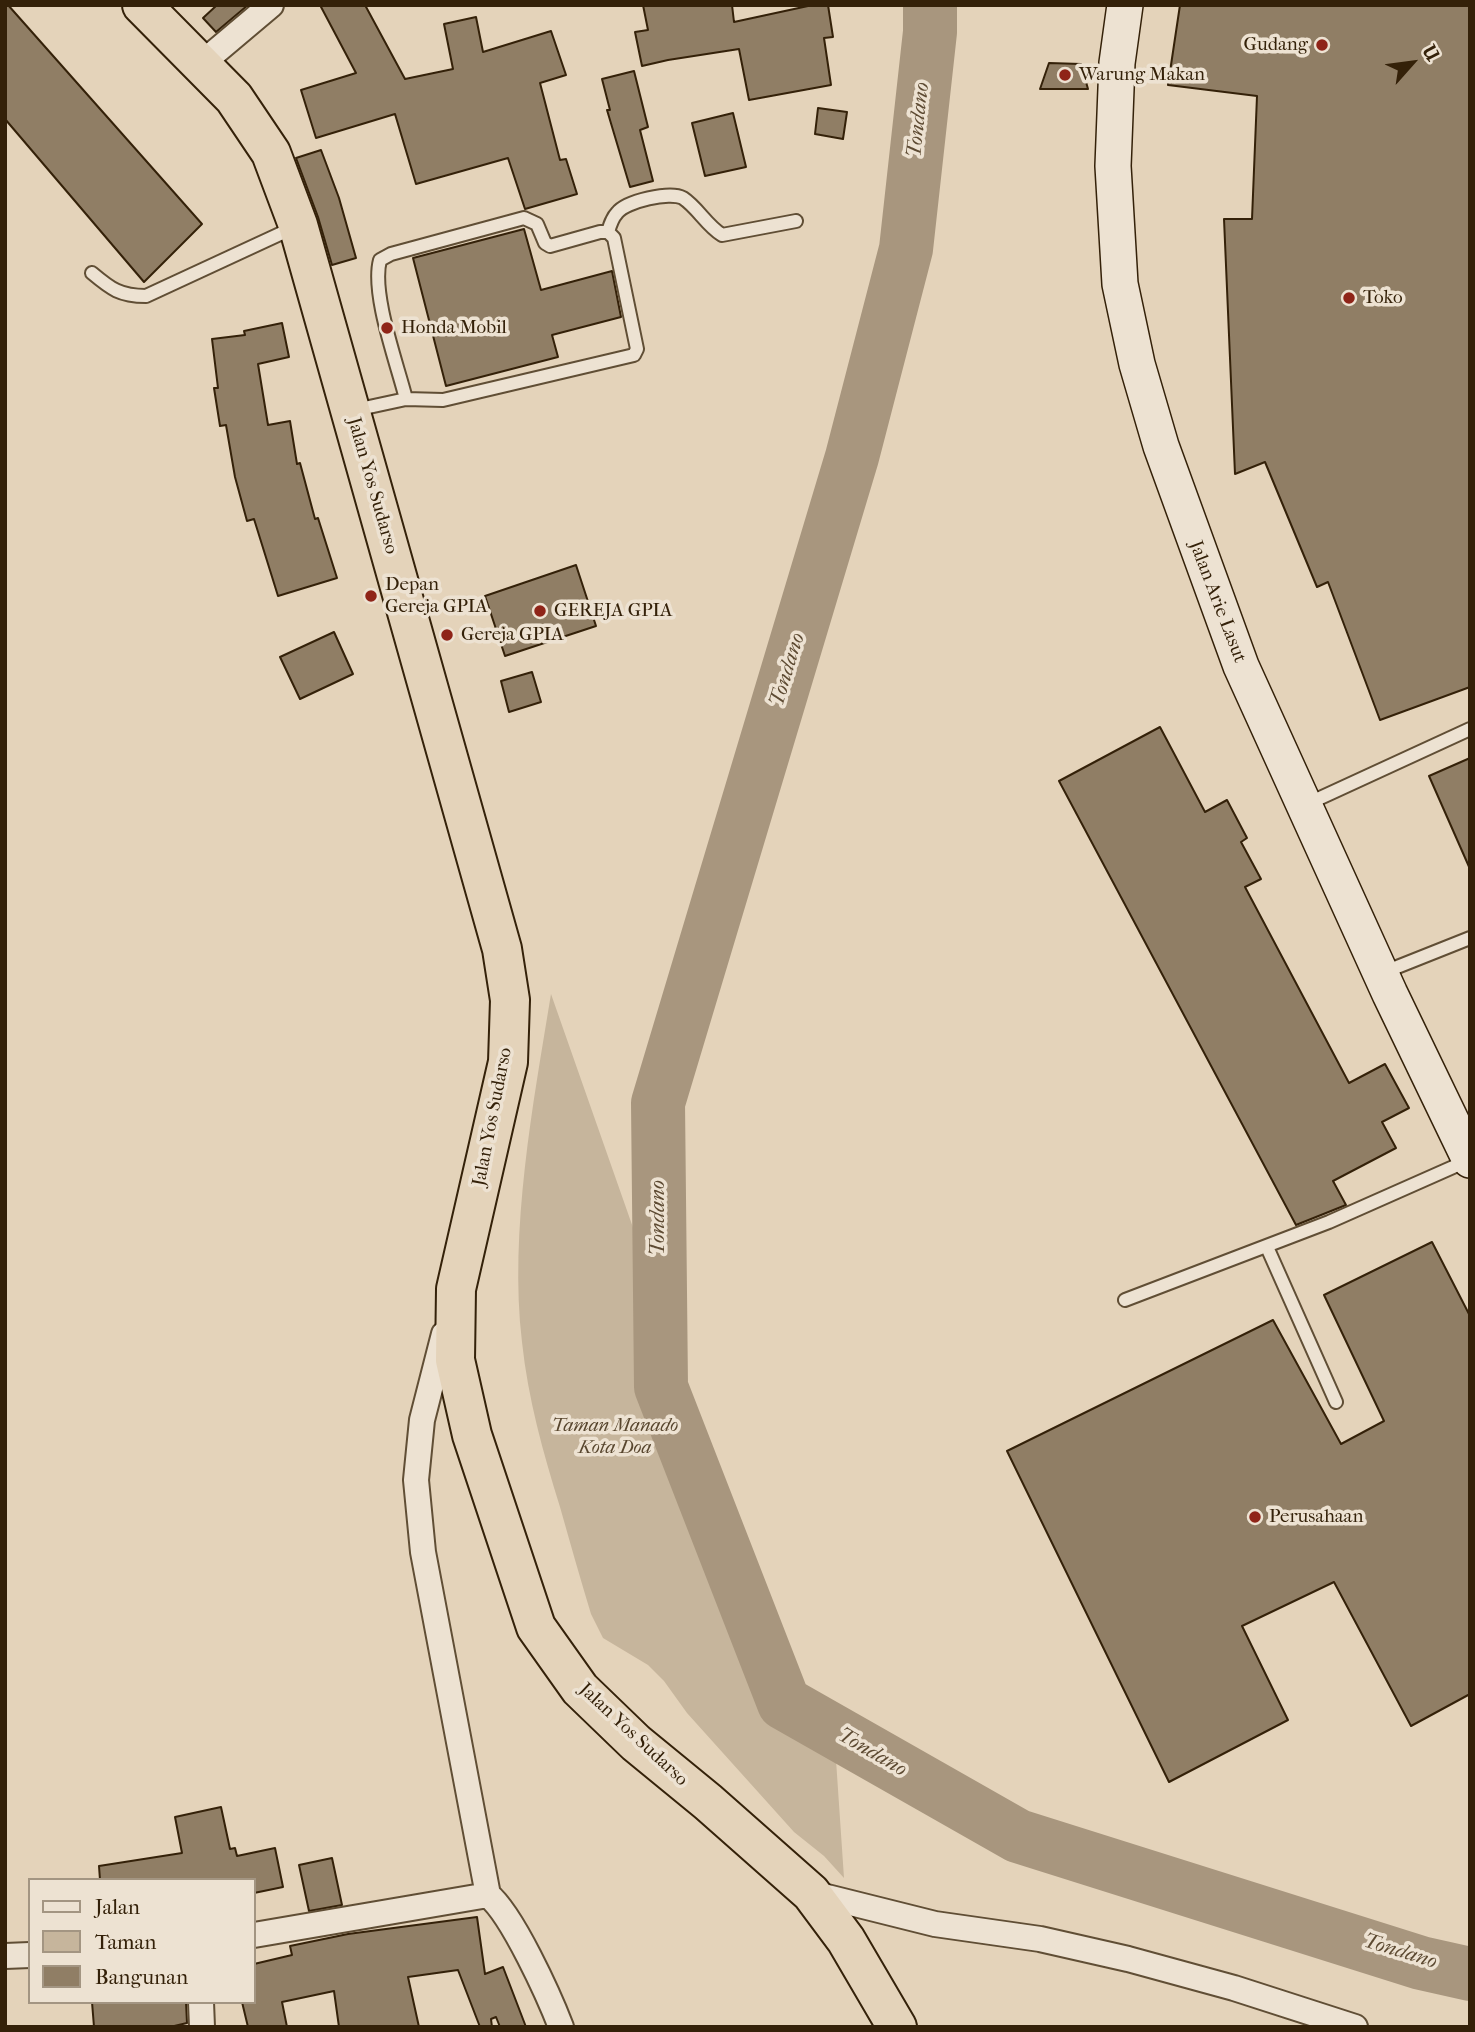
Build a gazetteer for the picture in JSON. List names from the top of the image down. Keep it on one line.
{"streets":{"highway":["Jalan Yos Sudarso"],"main road":["Jalan Arie Lasut"]},"water":["Tondano"],"parks":["Taman Manado Kota Doa"],"places":["Gudang","Warung Makan","Toko","Honda Mobil","Depan Gereja GPIA","GEREJA GPIA","Gereja GPIA","Perusahaan"],"legend":["Jalan","Taman","Bangunan"],"north":"top right"}
